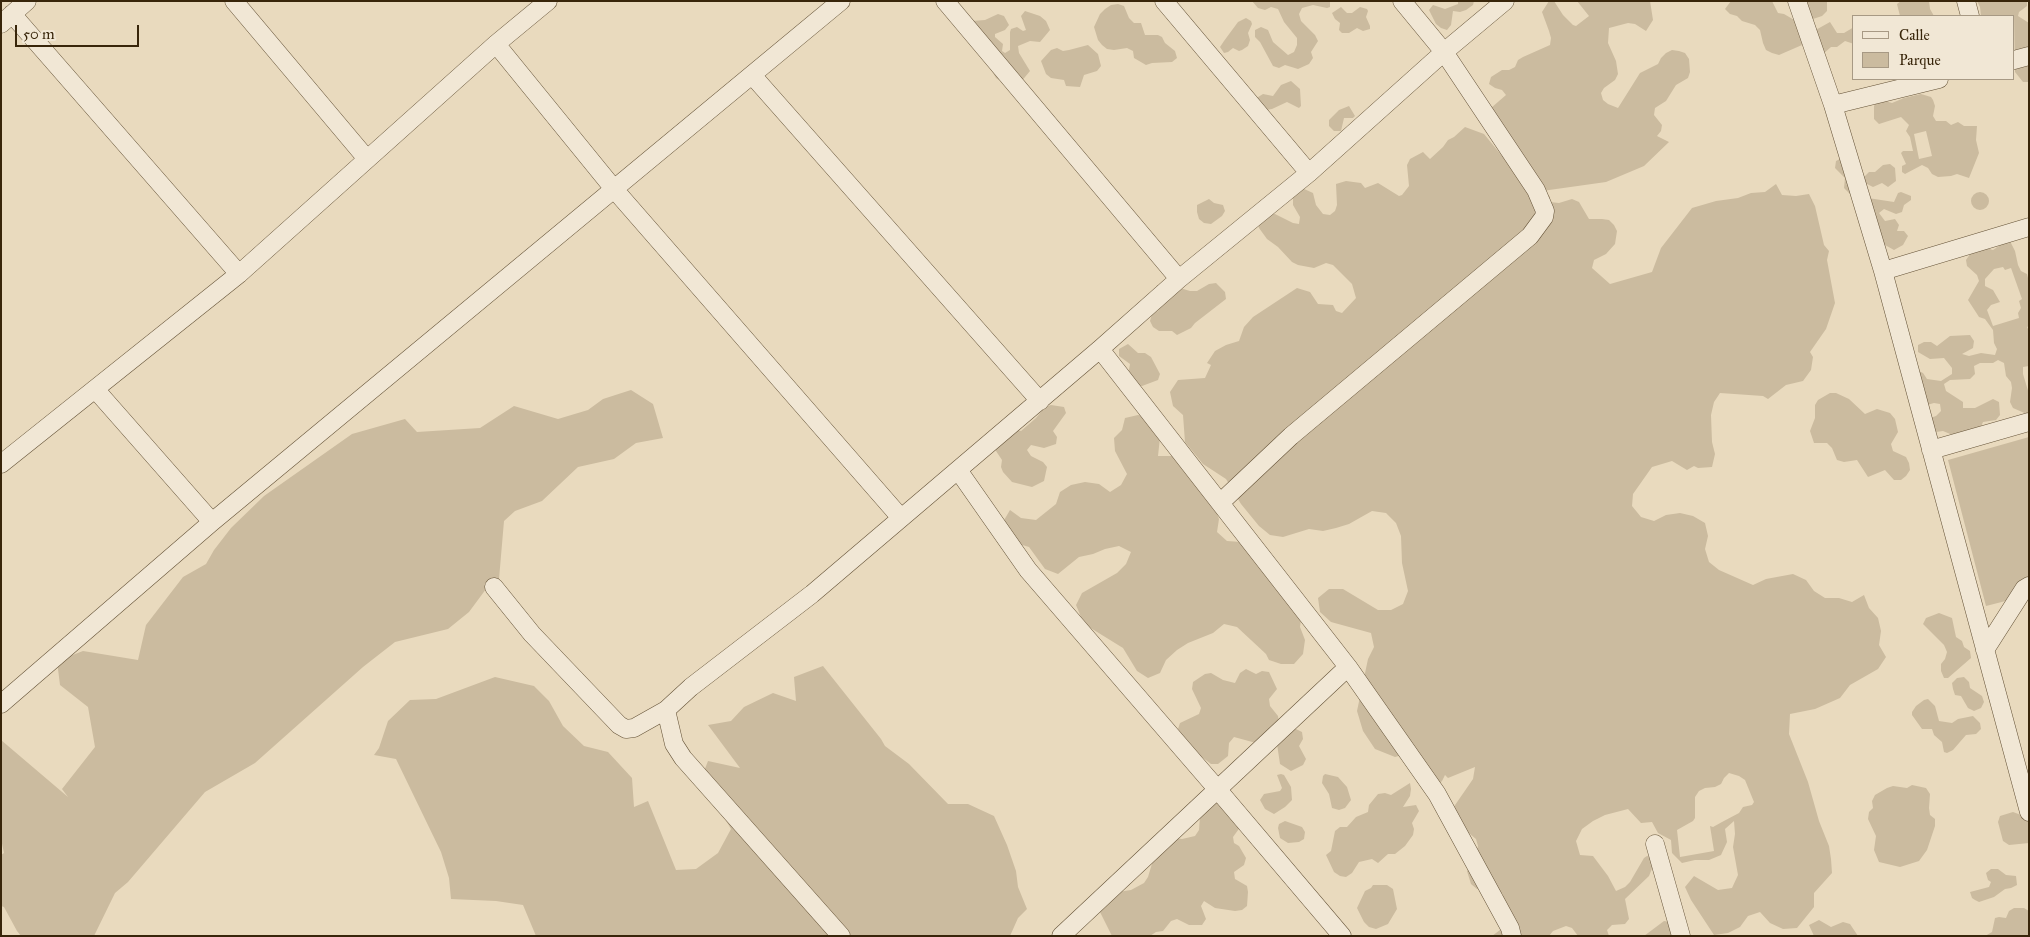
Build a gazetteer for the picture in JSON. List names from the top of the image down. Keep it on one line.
{"legend":["Calle","Parque"],"scale_bar":"50 m"}
